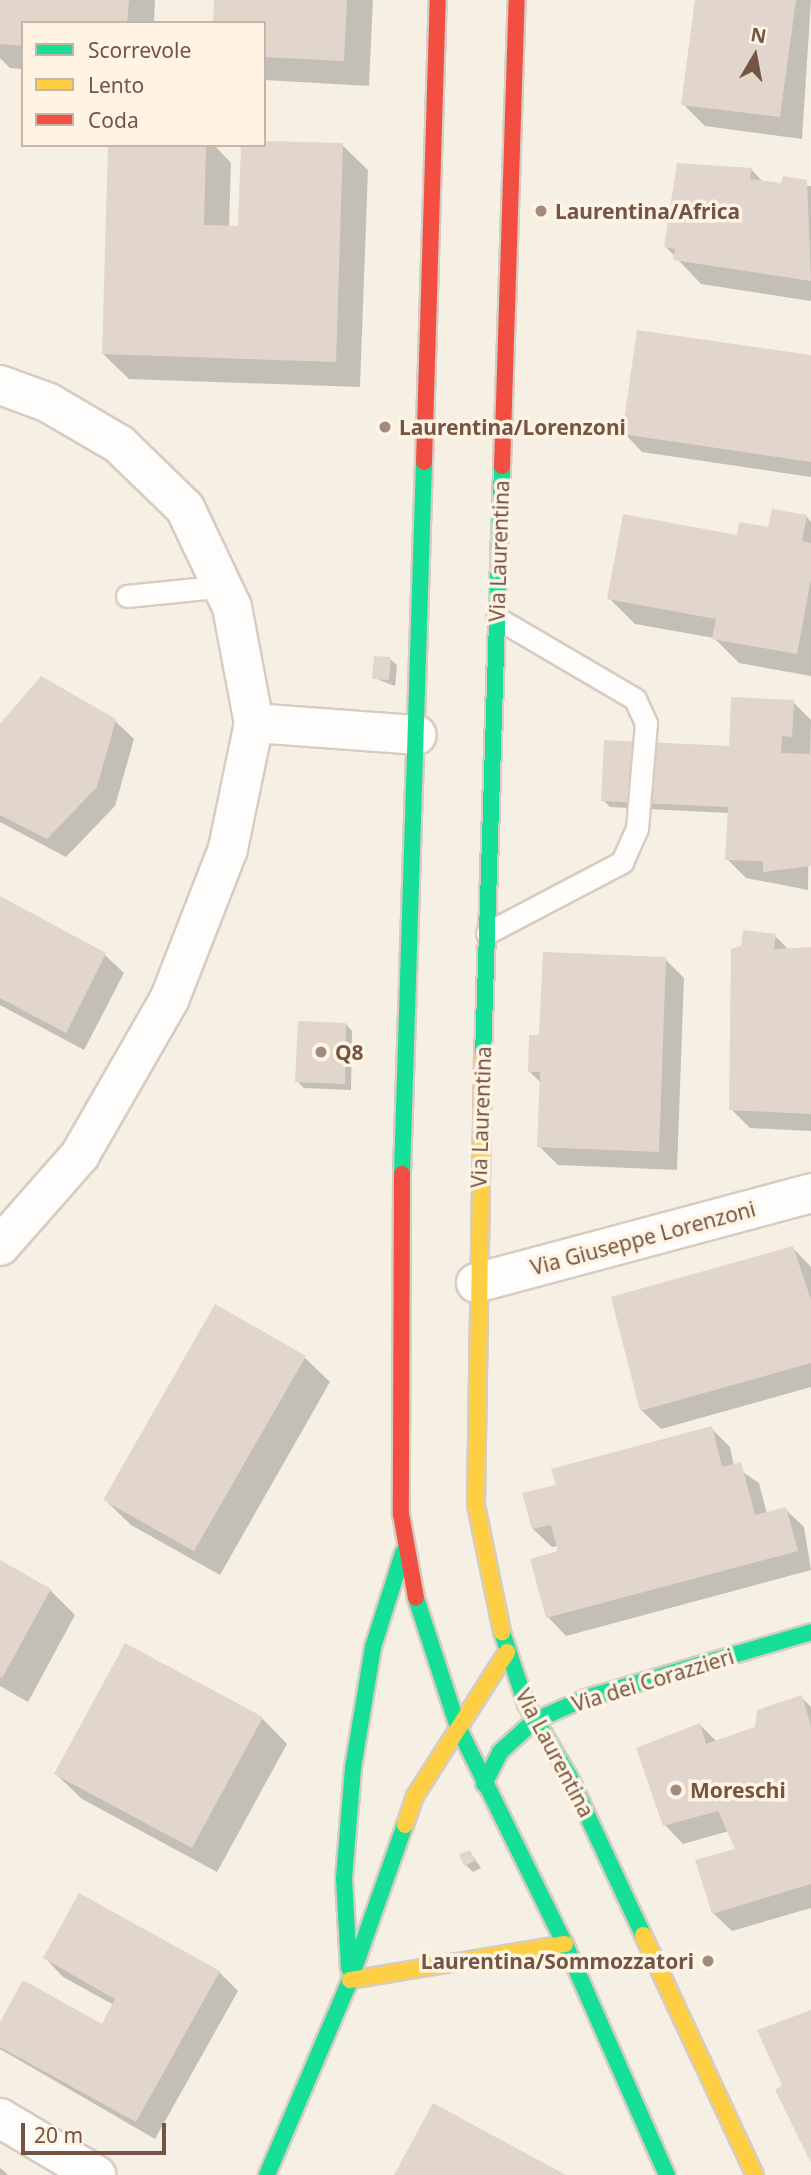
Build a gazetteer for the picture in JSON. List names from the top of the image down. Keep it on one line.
{"streets":{"main road":["Via Laurentina","Via dei Corazzieri"],"street":["Via Giuseppe Lorenzoni"]},"crossings":[["Via Laurentina","Via Giuseppe Lorenzoni"],["Via Laurentina","Via dei Corazzieri"]],"places":["Laurentina/Africa","Laurentina/Lorenzoni","Q8","Moreschi","Laurentina/Sommozzatori"],"legend":["Scorrevole","Lento","Coda"],"scale_bar":"20 m","north":"top"}
